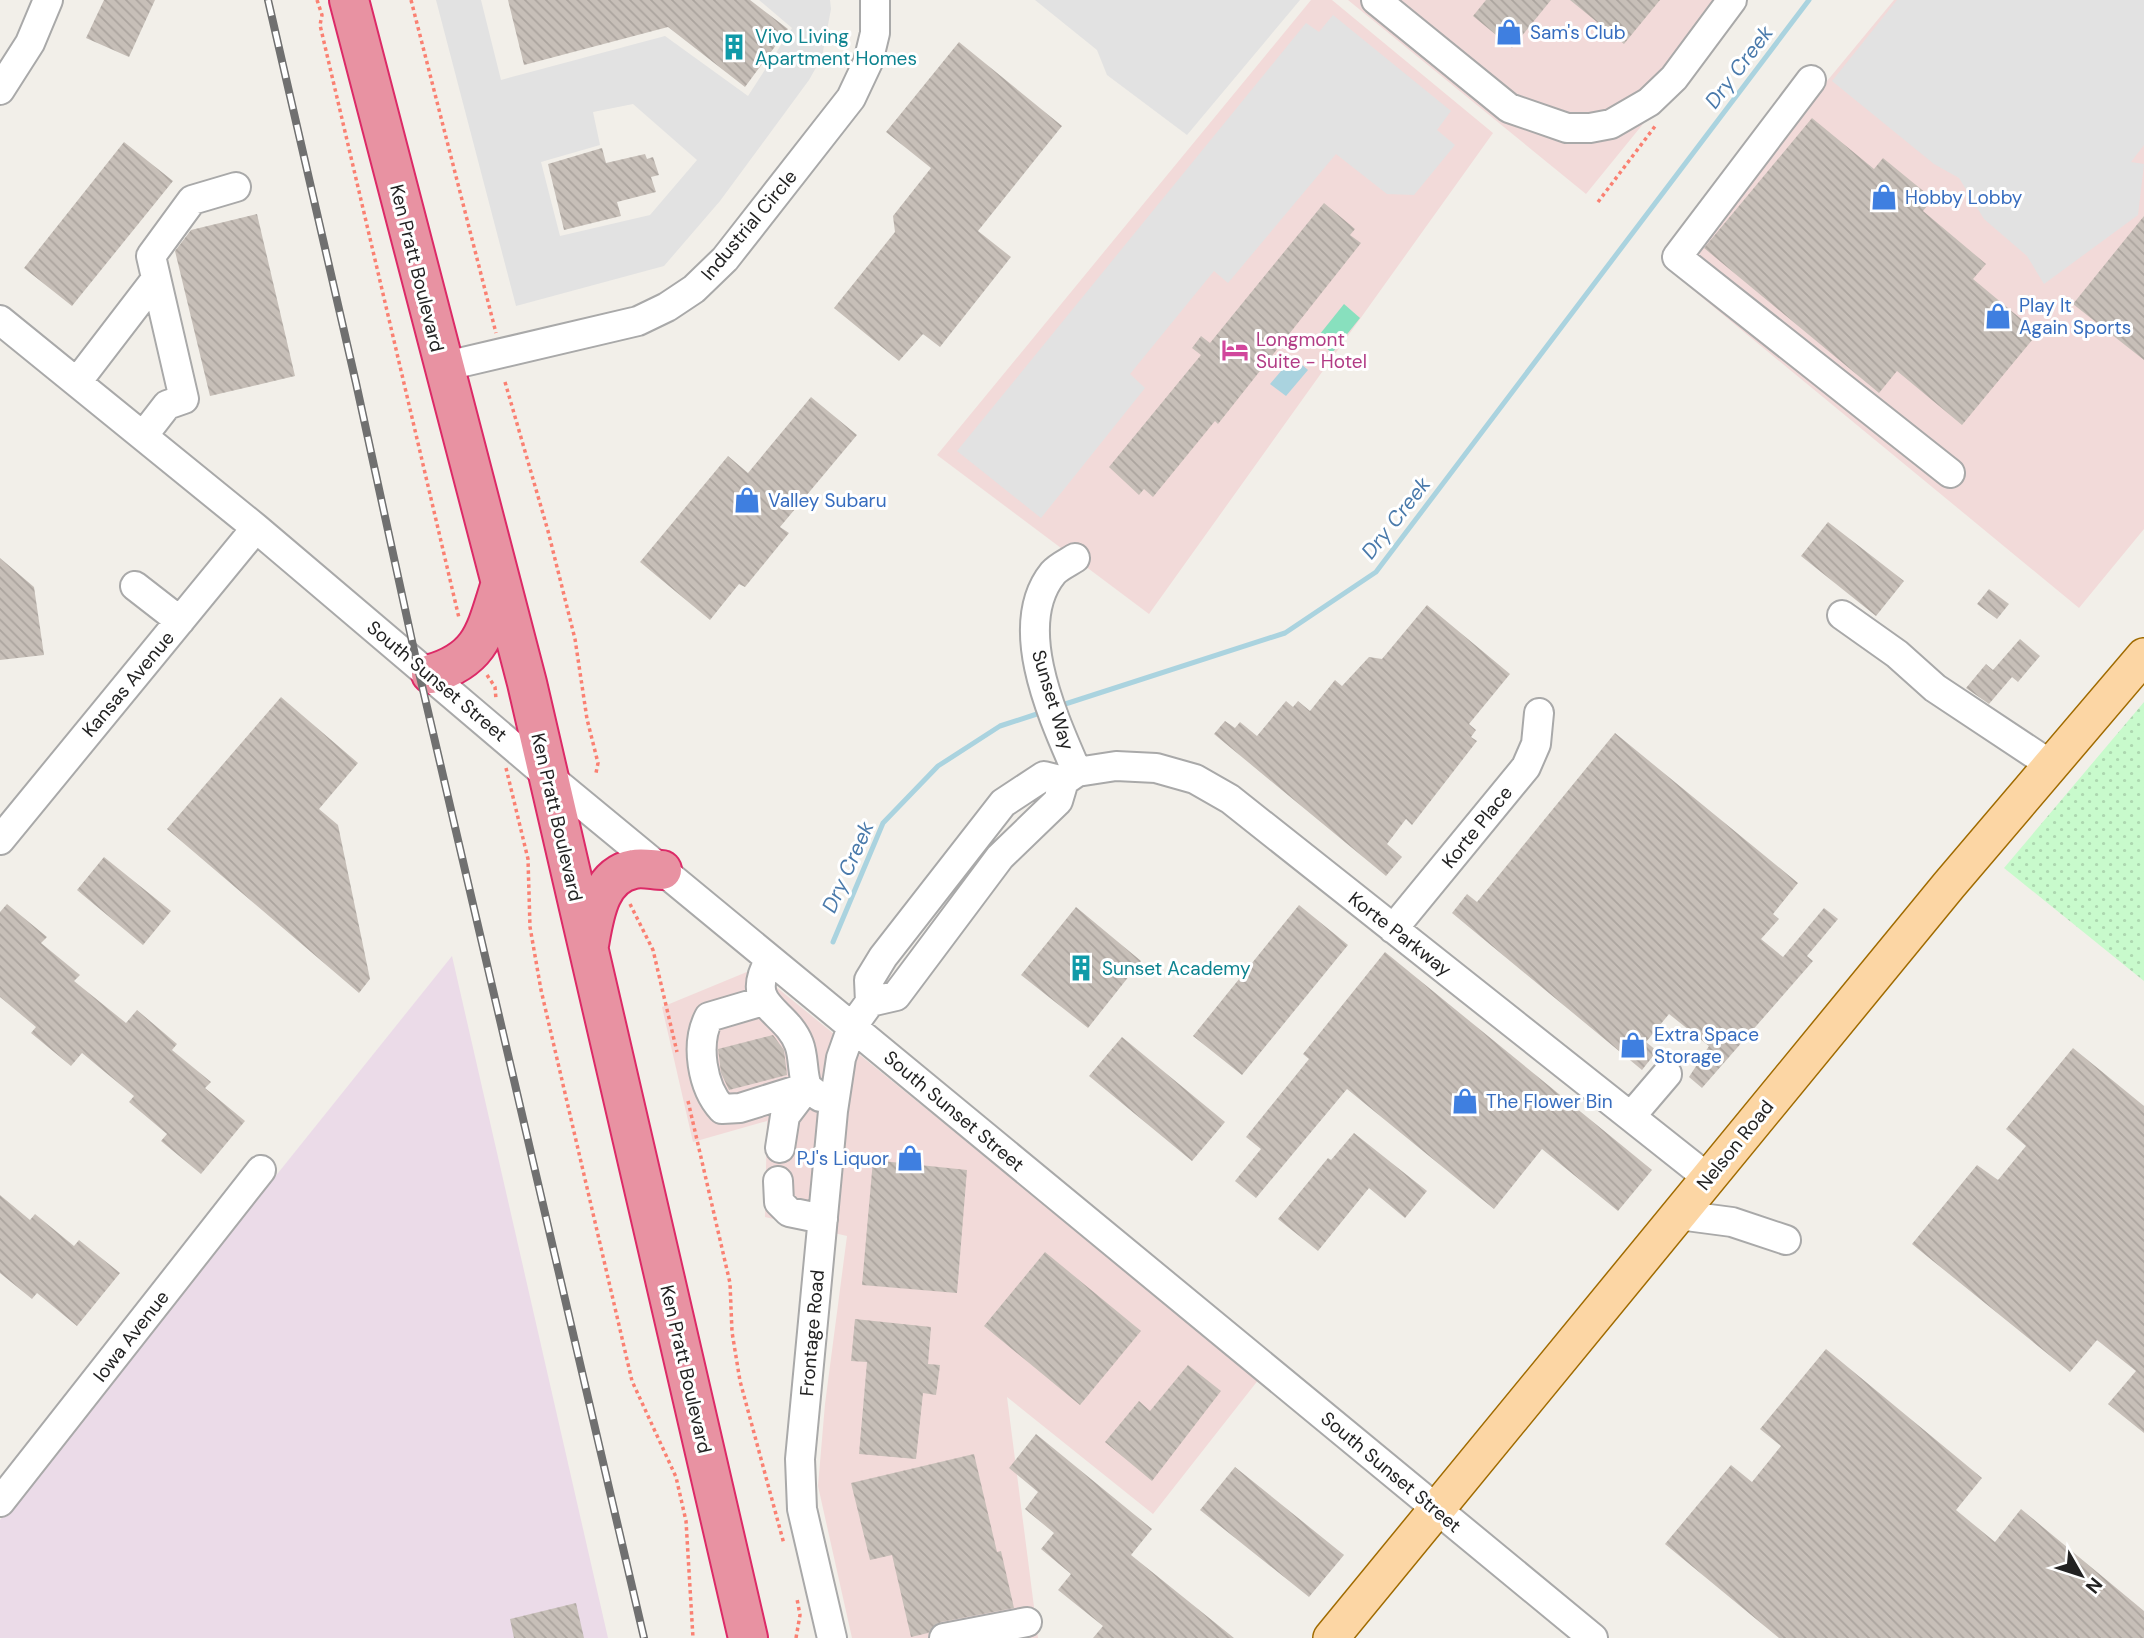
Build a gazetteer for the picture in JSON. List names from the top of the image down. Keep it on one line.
{"streets":{"highway":["Ken Pratt Boulevard"],"main road":["Nelson Road"],"street":["Industrial Circle","South Sunset Street","Kansas Avenue","Sunset Way","Korte Place","Korte Parkway","Frontage Road","Iowa Avenue"]},"crossings":[["Industrial Circle","Ken Pratt Boulevard"],["Ken Pratt Boulevard","South Sunset Street"],["South Sunset Street","Kansas Avenue"],["South Sunset Street","Nelson Road"],["South Sunset Street","Frontage Road"],["Sunset Way","Korte Parkway"],["Korte Place","Korte Parkway"],["Korte Parkway","Nelson Road"]],"water":["Dry Creek"],"places":{"shop":["Sam's Club","Hobby Lobby","Play It Again Sports","Valley Subaru","Extra Space Storage","The Flower Bin","PJ's Liquor"],"building":["Vivo Living Apartment Homes","Sunset Academy"],"hotel":["Longmont Suite - Hotel"]},"north":"bottom right"}
